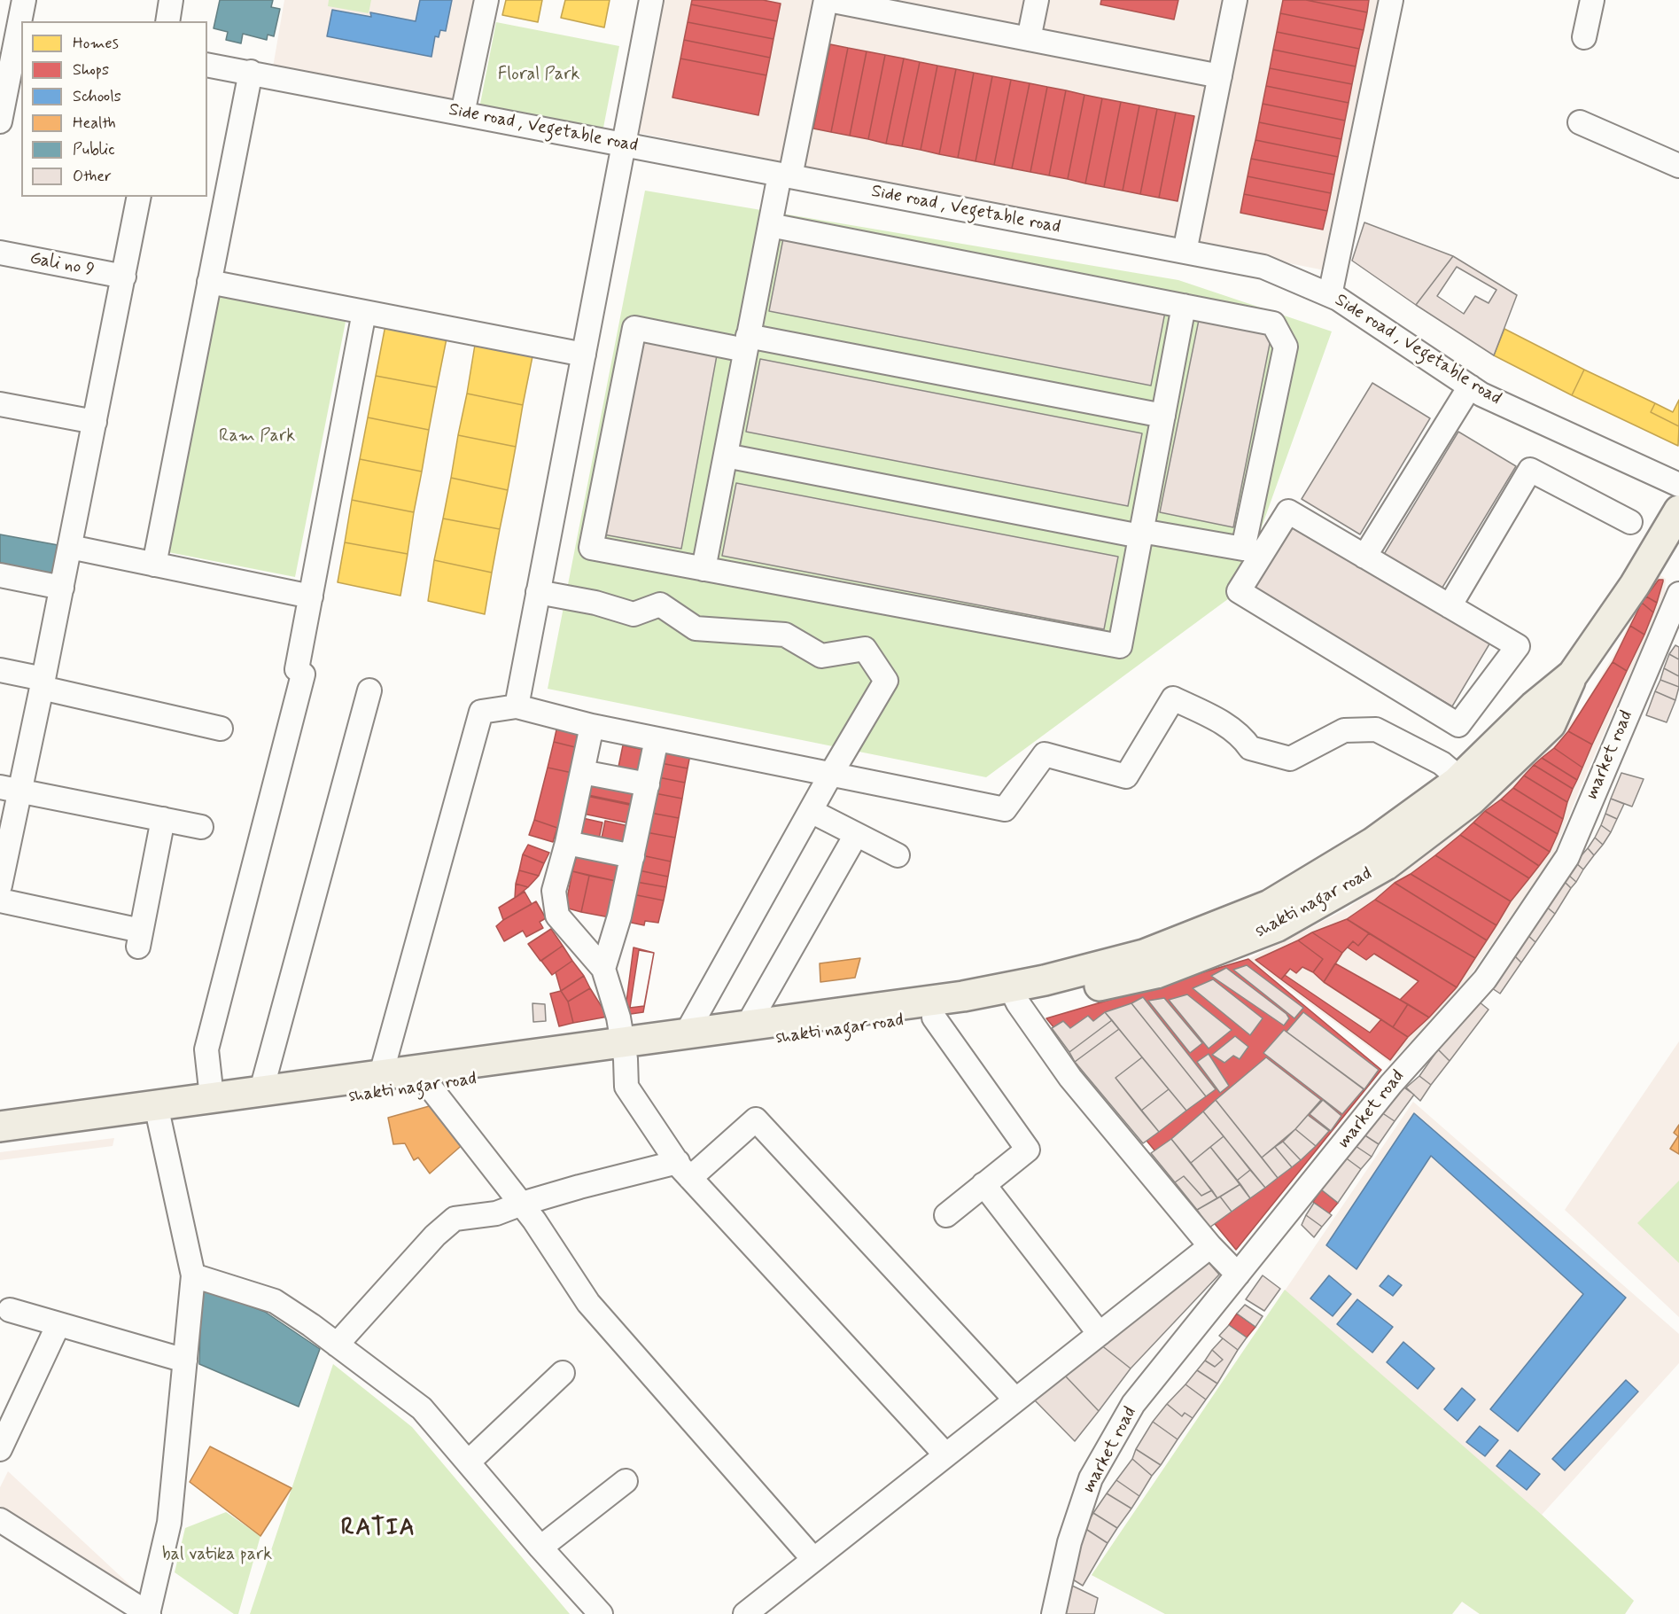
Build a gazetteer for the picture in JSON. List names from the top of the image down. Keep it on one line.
{"streets":{"main road":["shakti nagar road"],"street":["Side road , Vegetable road","Gali no 9","market road"]},"districts":["RATIA"],"parks":["Floral Park","Ram Park","bal vatika park"],"legend":["Homes","Shops","Schools","Health","Public","Other"]}
